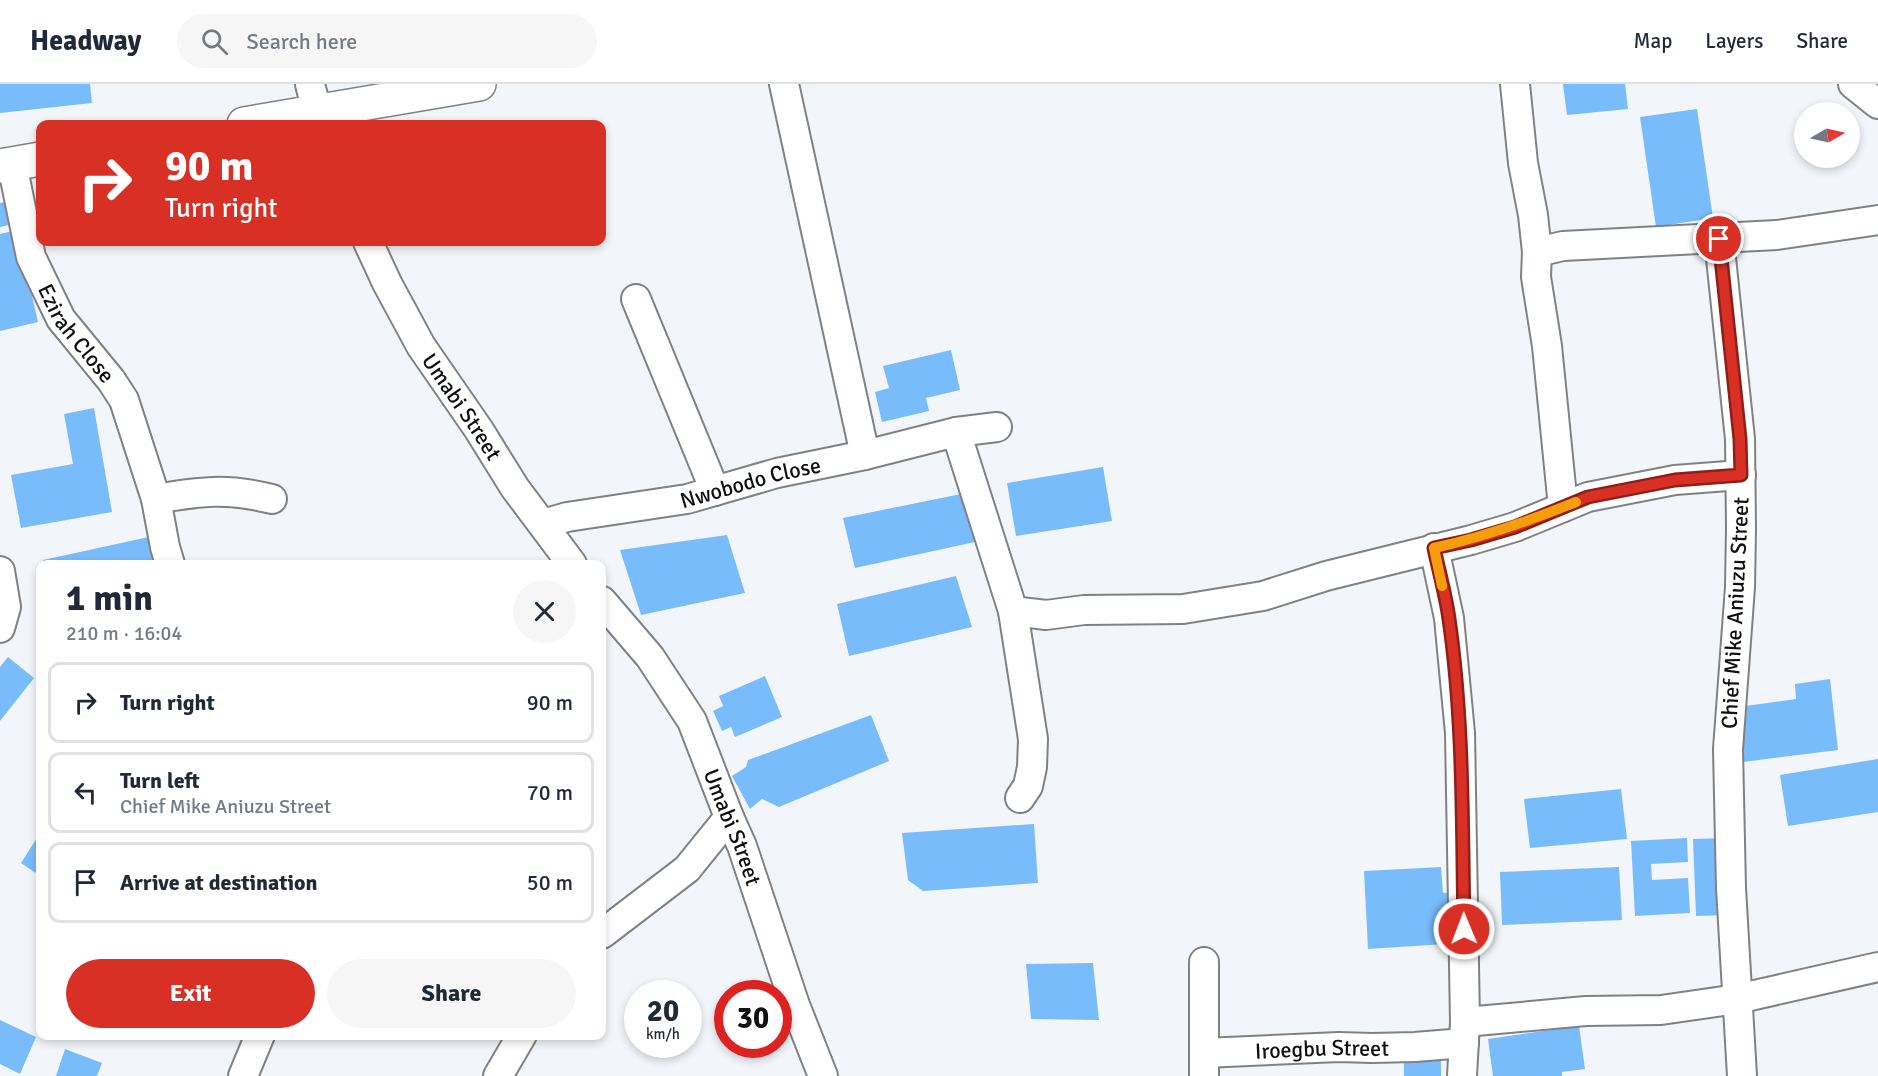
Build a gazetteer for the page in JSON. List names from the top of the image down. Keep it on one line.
{"streets":{"street":["Ezirah Close","Umabi Street","Nwobodo Close","Chief Mike Aniuzu Street","Iroegbu Street"]},"crossings":[["Umabi Street","Nwobodo Close"],["Chief Mike Aniuzu Street","Iroegbu Street"]],"north":"right","page":{"header":"Headway","search":"Search here","nav":["Map","Layers","Share"],"turn":["90 m","Turn right"],"heading":["1 min","210 m · 16:04"],"list":[{"name":"Turn right","value":"90 m"},{"name":"Turn left","note":"Chief Mike Aniuzu Street","value":"70 m"},{"name":"Arrive at destination","value":"50 m"}],"buttons":["Exit","Share"],"speed":"20 km/h","limit":"30"}}
